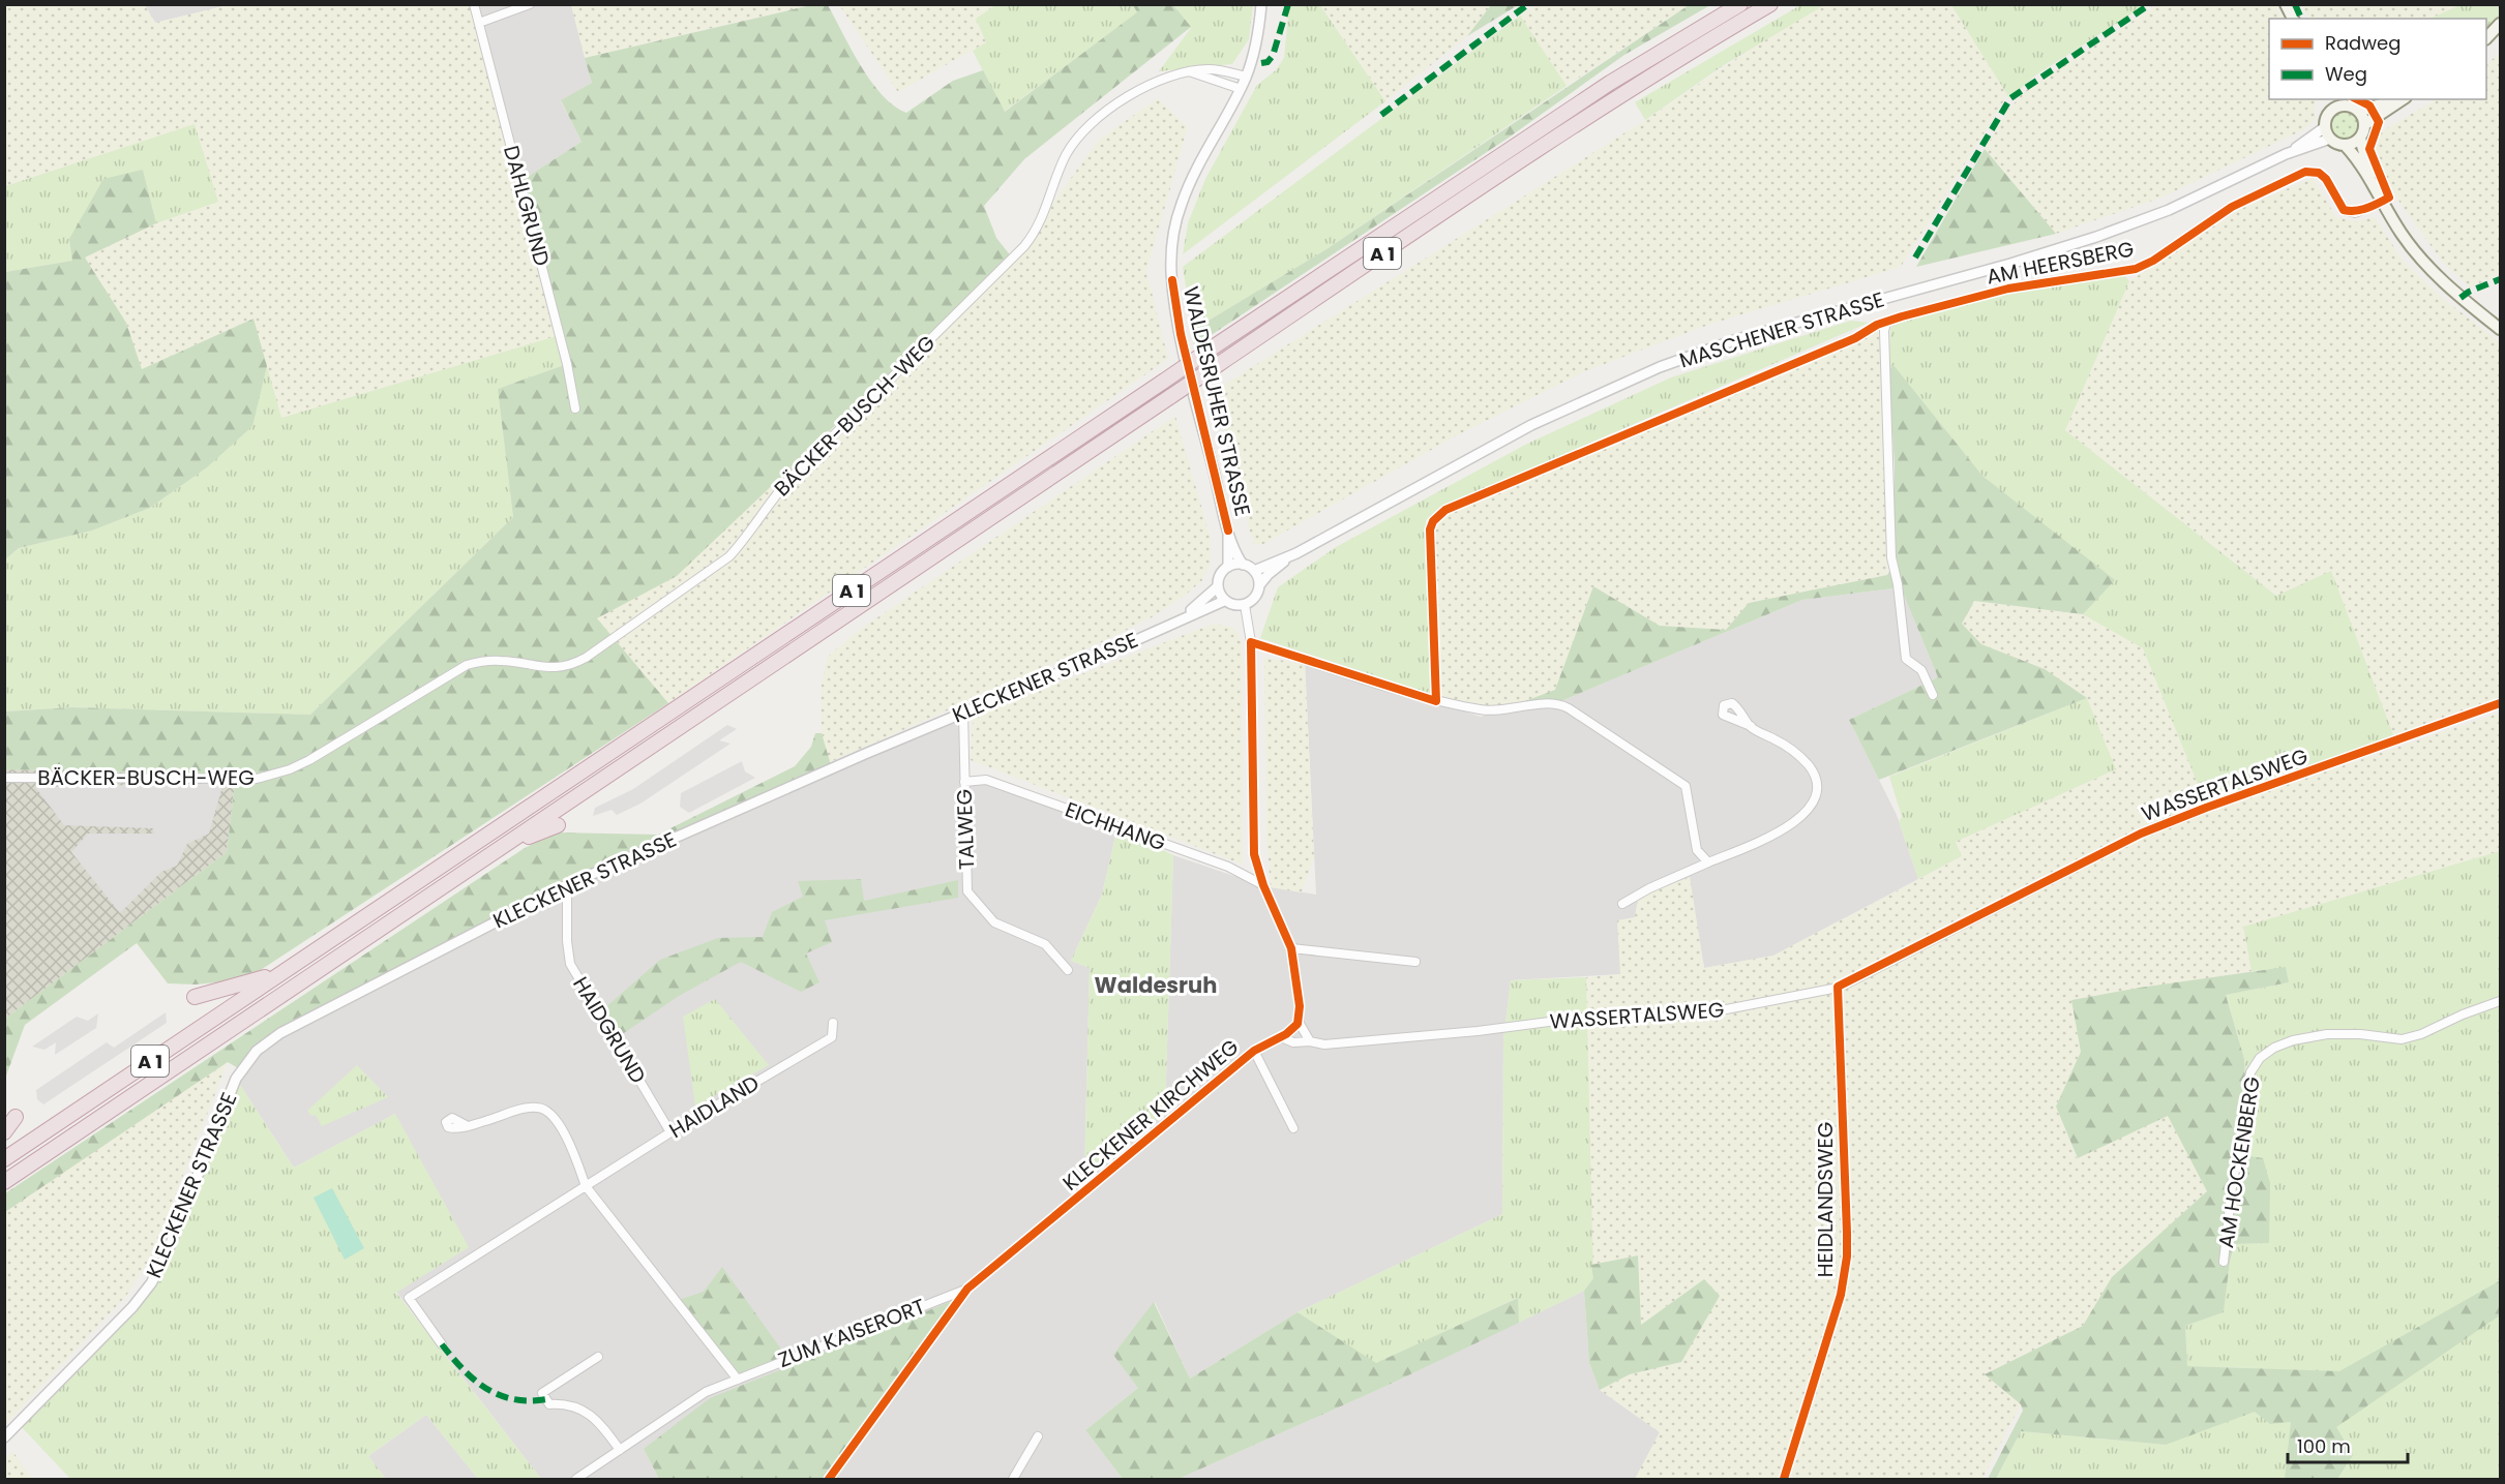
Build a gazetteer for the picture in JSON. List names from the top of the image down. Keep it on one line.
{"streets":{"highway":["A 1"],"street":["DAHLGRUND","AM HEERSBERG","MASCHENER STRASSE","WALDESRUHER STRASSE","BÄCKER-BUSCH-WEG","KLECKENER STRASSE","WASSERTALSWEG","EICHHANG","TALWEG","HAIDGRUND","HAIDLAND","KLECKENER KIRCHWEG","AM HOCKENBERG","HEIDLANDSWEG","ZUM KAISERORT"]},"crossings":[["MASCHENER STRASSE","WALDESRUHER STRASSE"],["MASCHENER STRASSE","KLECKENER STRASSE"],["WALDESRUHER STRASSE","BÄCKER-BUSCH-WEG"],["WALDESRUHER STRASSE","KLECKENER STRASSE"],["KLECKENER STRASSE","TALWEG"],["KLECKENER STRASSE","HAIDGRUND"],["WASSERTALSWEG","KLECKENER KIRCHWEG"],["WASSERTALSWEG","HEIDLANDSWEG"],["EICHHANG","TALWEG"],["HAIDGRUND","HAIDLAND"],["KLECKENER KIRCHWEG","ZUM KAISERORT"]],"districts":["Waldesruh"],"legend":["Radweg","Weg"],"scale_bar":"100 m"}
